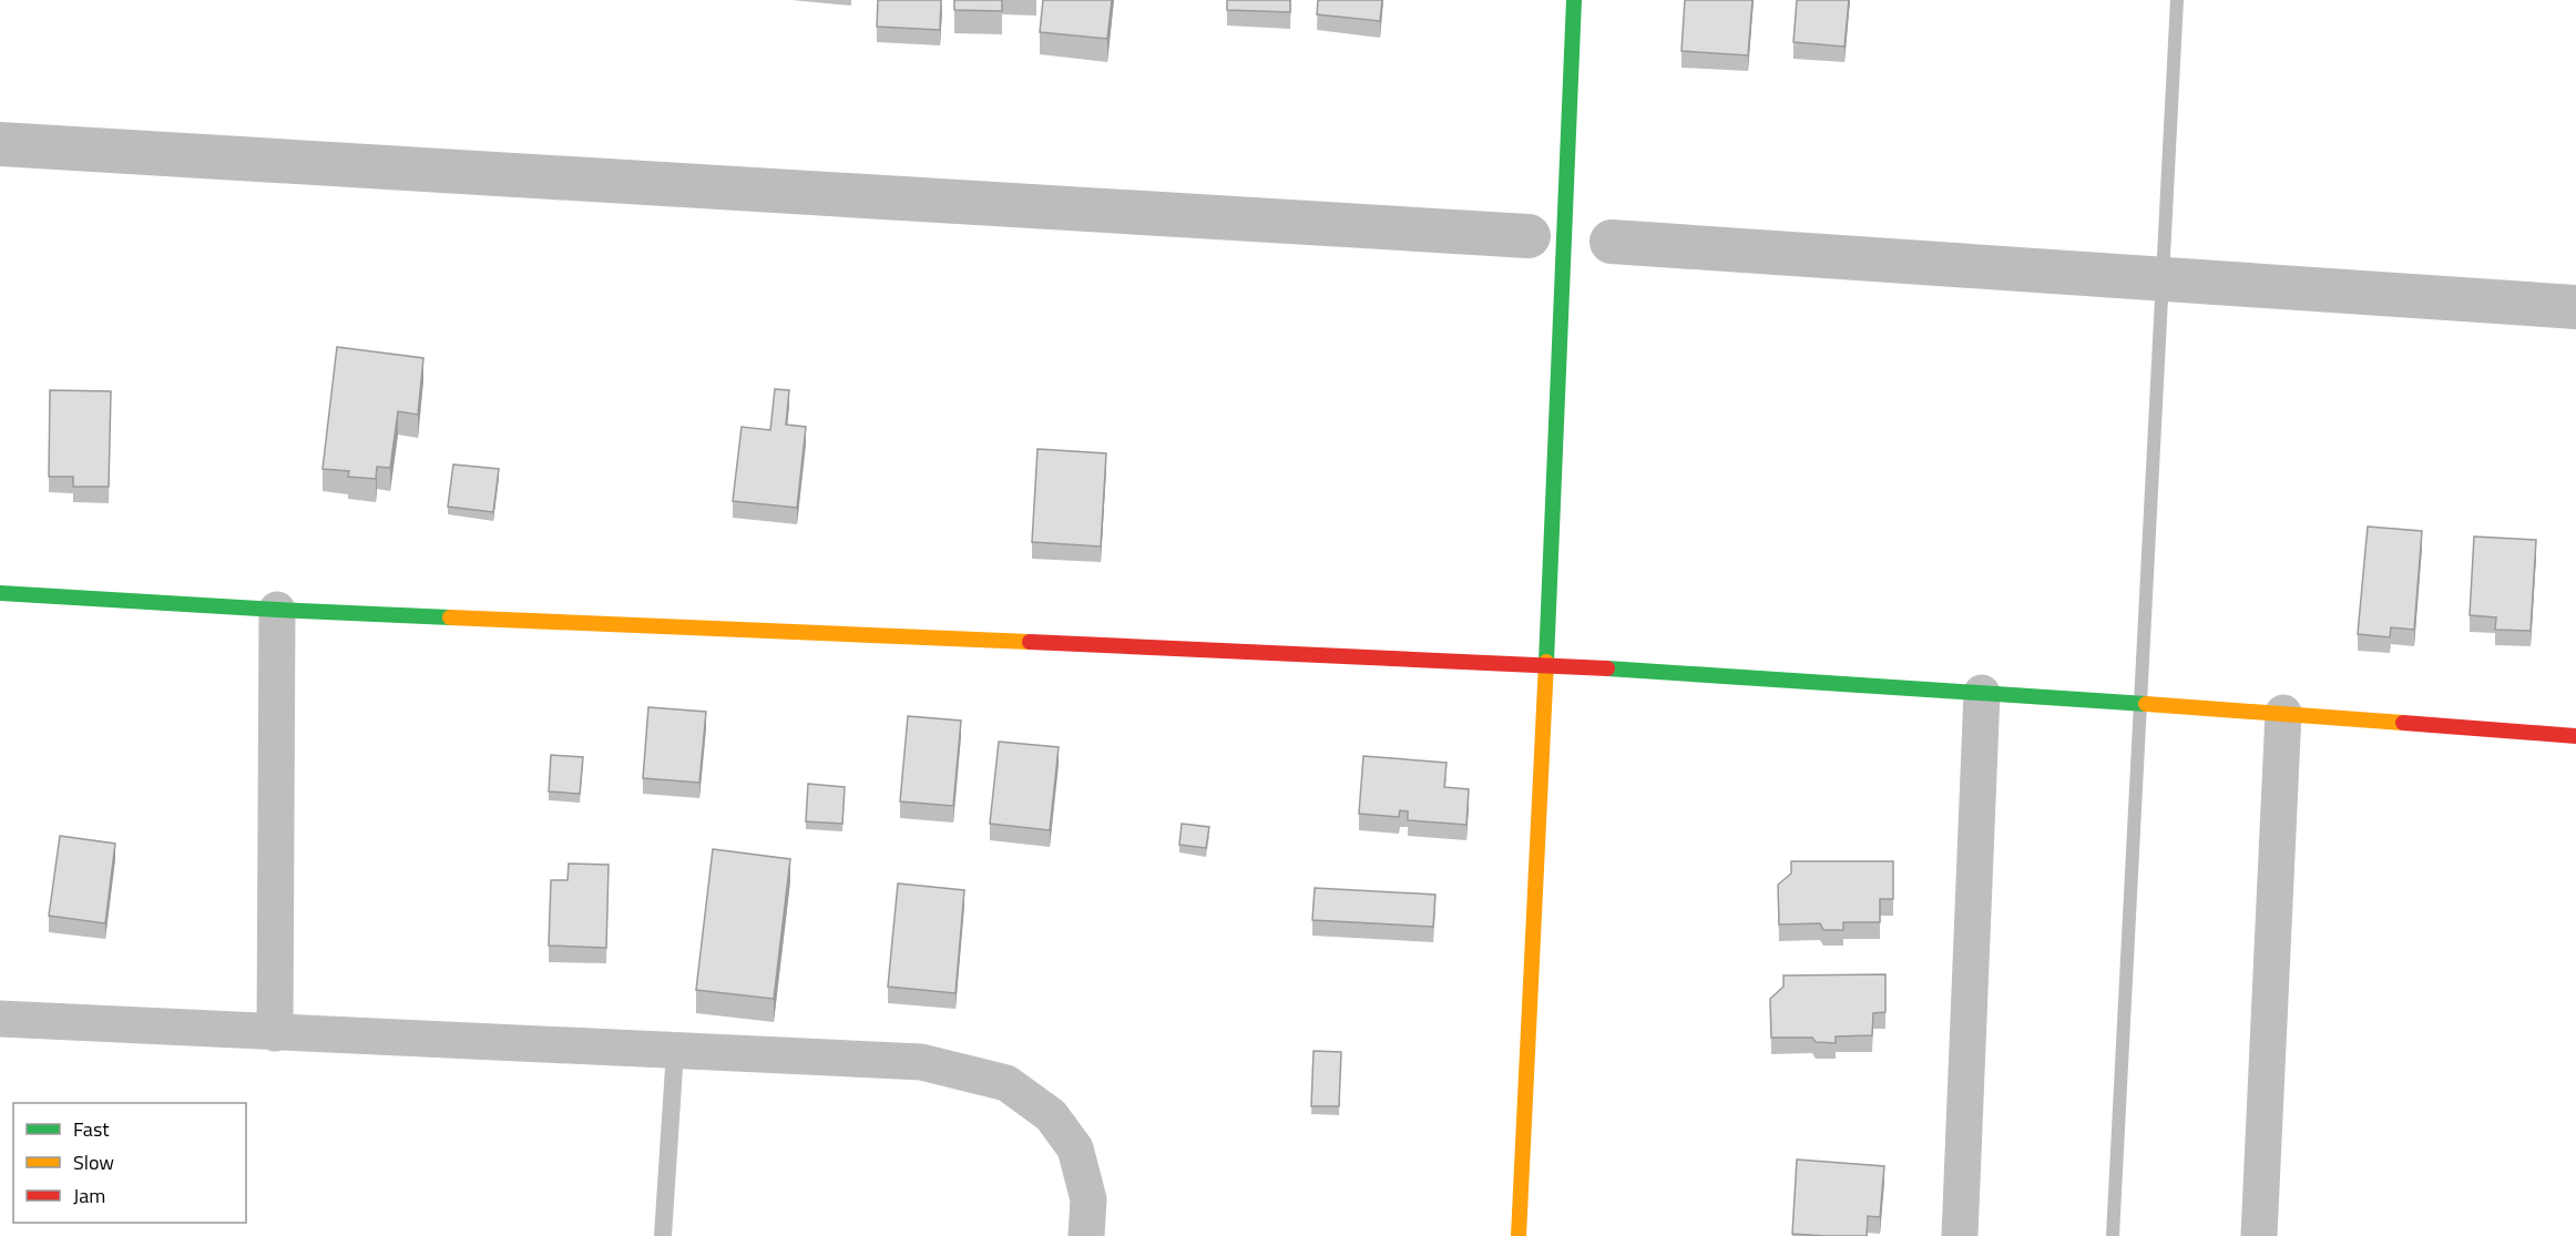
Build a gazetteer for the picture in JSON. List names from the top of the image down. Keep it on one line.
{"legend":["Fast","Slow","Jam"]}
